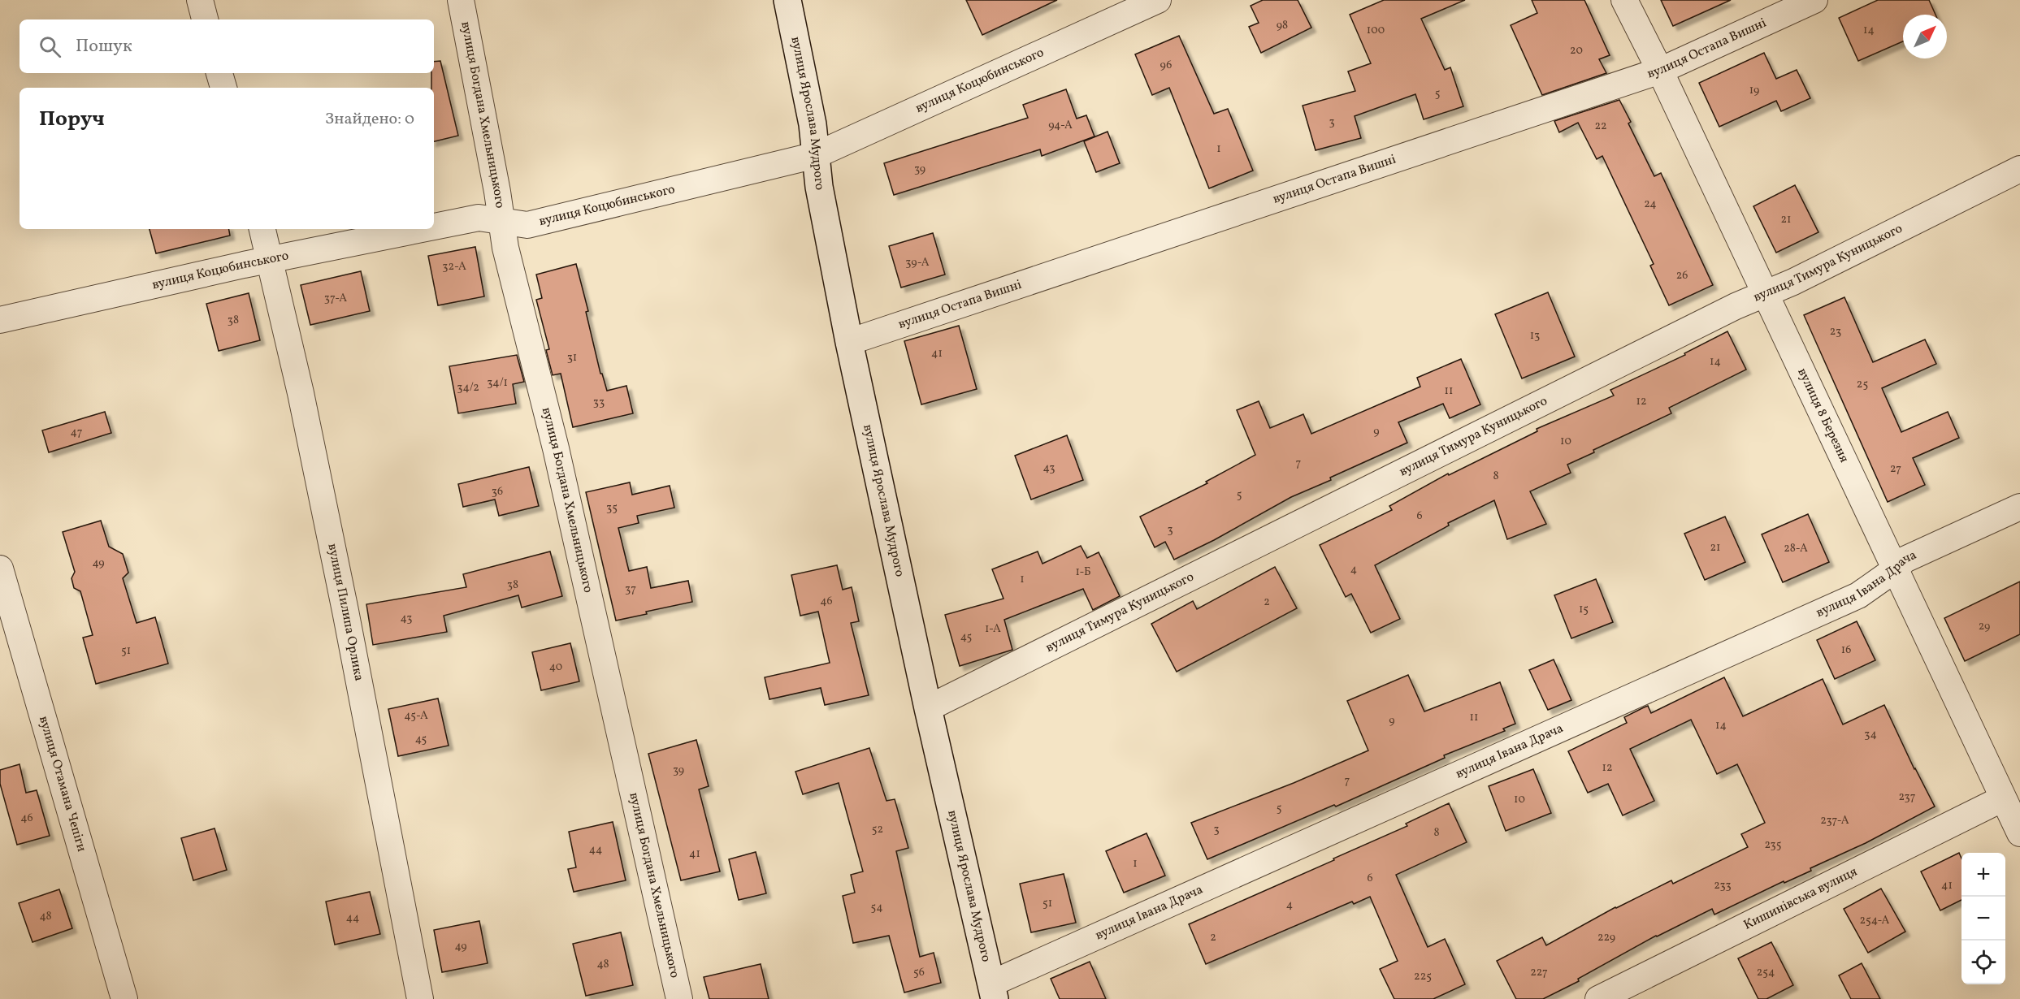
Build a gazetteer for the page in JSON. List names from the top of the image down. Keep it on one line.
{"streets":{"street":["вулиця Остапа Вишні","вулиця Коцюбинського","вулиця Ярослава Мудрого","вулиця Богдана Хмельницького","вулиця Тимура Куницького","вулиця 8 Березня","вулиця Івана Драча","вулиця Пилипа Орлика","вулиця Отамана Чепіги","Кишинівська вулиця"]},"crossings":[["вулиця Остапа Вишні","вулиця Ярослава Мудрого"],["вулиця Остапа Вишні","вулиця 8 Березня"],["вулиця Коцюбинського","вулиця Ярослава Мудрого"],["вулиця Коцюбинського","вулиця Богдана Хмельницького"],["вулиця Коцюбинського","вулиця Пилипа Орлика"],["вулиця Ярослава Мудрого","вулиця Тимура Куницького"],["вулиця Ярослава Мудрого","вулиця Івана Драча"],["вулиця Тимура Куницького","вулиця 8 Березня"],["вулиця 8 Березня","вулиця Івана Драча"],["вулиця 8 Березня","Кишинівська вулиця"]],"house_numbers":["98","100","14","20","96","19","5","3","94-А","22","1","39","24","21","39-А","32-А","26","37-А","38","23","13","41","31","14","34/1","25","34/2","11","12","33","9","47","10","7","43","27","8","36","5","35","6","3","21","28-А","49","4","1-Б","1","38","37","46","2","15","43","29","1-А","45","16","51","40","45-А","11","9","14","34","45","12","39","7","237","10","5","46","237-А","52","3","8","235","44","41","1","6","233","41","51","4","54","48","44","254-А","2","229","49","48","56","227","254","225"],"north":"top right","page":{"search":"Пошук","heading":["Поруч","Знайдено: 0"],"map_buttons":["+","−"]}}
